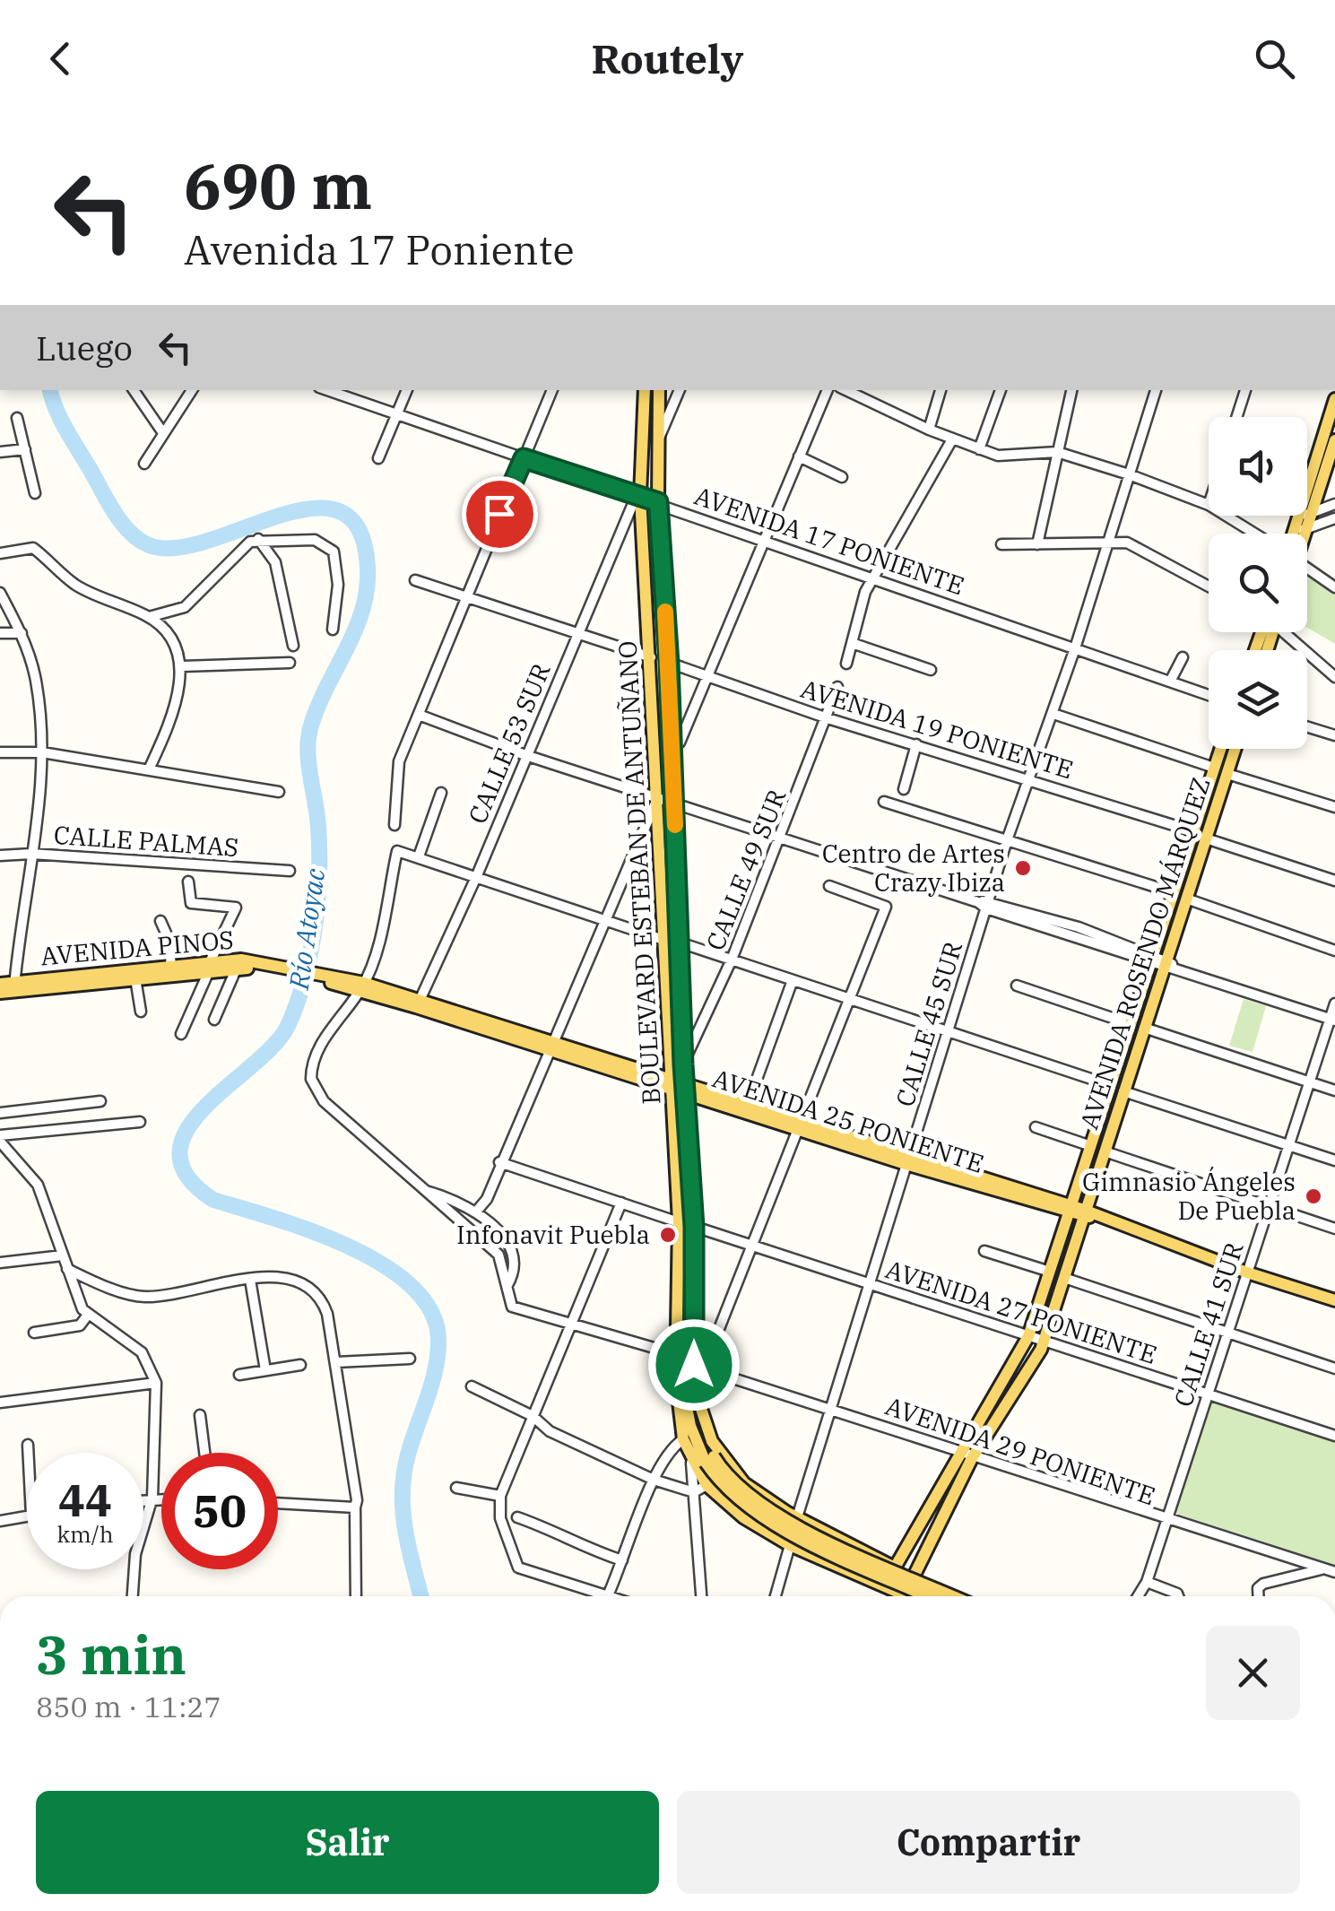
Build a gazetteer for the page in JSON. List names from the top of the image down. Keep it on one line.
{"streets":{"main road":["BOULEVARD ESTEBAN DE ANTUÑANO","AVENIDA PINOS","AVENIDA ROSENDO MÁRQUEZ","AVENIDA 25 PONIENTE"],"street":["AVENIDA 17 PONIENTE","AVENIDA 19 PONIENTE","CALLE 53 SUR","CALLE PALMAS","CALLE 49 SUR","CALLE 45 SUR","AVENIDA 27 PONIENTE","CALLE 41 SUR","AVENIDA 29 PONIENTE"]},"crossings":[["AVENIDA 17 PONIENTE","CALLE 53 SUR"],["AVENIDA 17 PONIENTE","BOULEVARD ESTEBAN DE ANTUÑANO"],["AVENIDA 17 PONIENTE","CALLE 45 SUR"],["AVENIDA 19 PONIENTE","CALLE 49 SUR"],["AVENIDA 19 PONIENTE","BOULEVARD ESTEBAN DE ANTUÑANO"],["AVENIDA 19 PONIENTE","AVENIDA ROSENDO MÁRQUEZ"],["AVENIDA 19 PONIENTE","CALLE 45 SUR"],["CALLE 53 SUR","BOULEVARD ESTEBAN DE ANTUÑANO"],["CALLE 53 SUR","AVENIDA 25 PONIENTE"],["CALLE 49 SUR","BOULEVARD ESTEBAN DE ANTUÑANO"],["BOULEVARD ESTEBAN DE ANTUÑANO","AVENIDA 25 PONIENTE"],["BOULEVARD ESTEBAN DE ANTUÑANO","AVENIDA 27 PONIENTE"],["BOULEVARD ESTEBAN DE ANTUÑANO","AVENIDA 29 PONIENTE"],["AVENIDA PINOS","AVENIDA 25 PONIENTE"],["AVENIDA ROSENDO MÁRQUEZ","AVENIDA 25 PONIENTE"],["AVENIDA ROSENDO MÁRQUEZ","AVENIDA 27 PONIENTE"],["AVENIDA ROSENDO MÁRQUEZ","AVENIDA 29 PONIENTE"],["CALLE 45 SUR","AVENIDA 25 PONIENTE"],["CALLE 45 SUR","AVENIDA 27 PONIENTE"],["CALLE 45 SUR","AVENIDA 29 PONIENTE"],["AVENIDA 25 PONIENTE","CALLE 41 SUR"],["AVENIDA 27 PONIENTE","CALLE 41 SUR"],["CALLE 41 SUR","AVENIDA 29 PONIENTE"]],"water":["Río Atoyac"],"places":["Centro de Artes Crazy Ibiza","Gimnasio Ángeles De Puebla","Infonavit Puebla"],"page":{"header":"Routely","turn":["690 m","Avenida 17 Poniente"],"then":"Luego","speed":"44 km/h","limit":"50","heading":["3 min","850 m · 11:27"],"buttons":["Salir","Compartir"]}}
